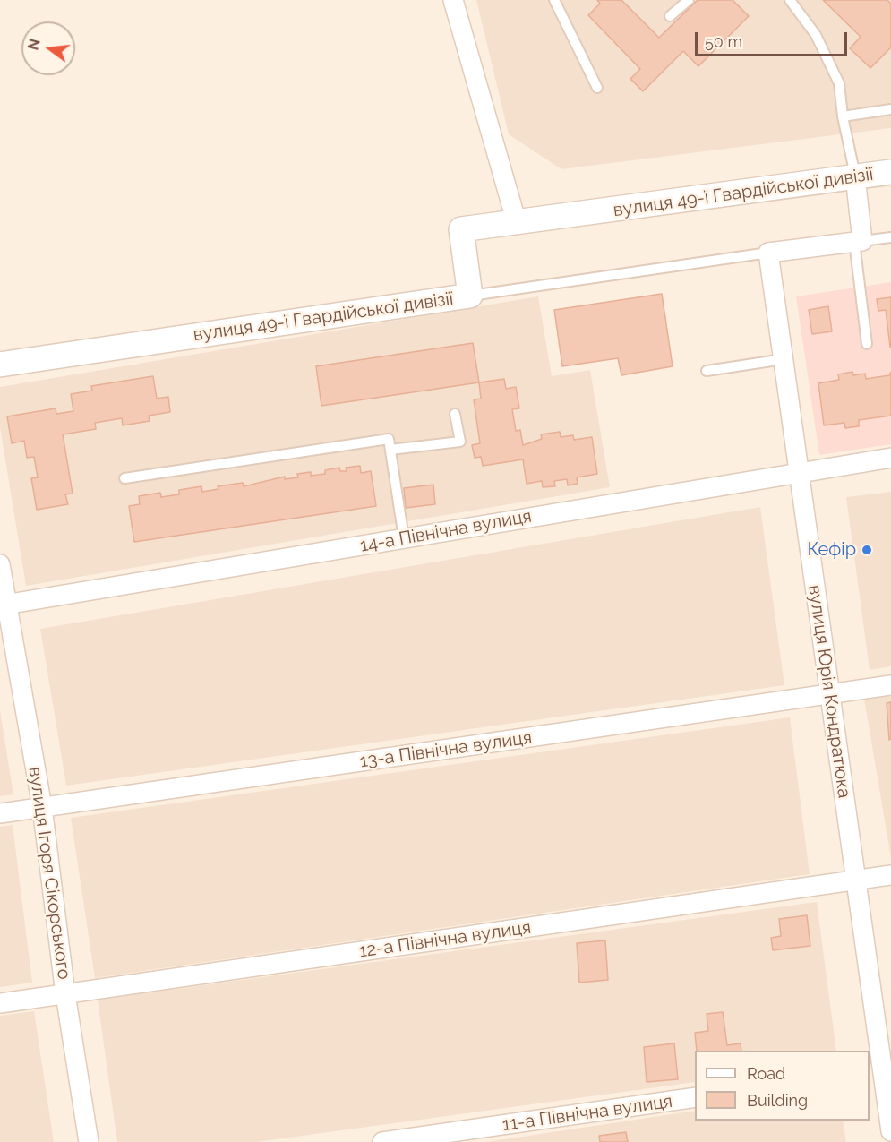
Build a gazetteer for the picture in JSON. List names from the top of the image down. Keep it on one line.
{"streets":{"street":["вулиця 49-ї Гвардійської дивізії","14-а Північна вулиця","вулиця Юрія Кондратюка","13-а Північна вулиця","вулиця Ігоря Сікорського","12-а Північна вулиця","11-а Північна вулиця"]},"crossings":[["14-а Північна вулиця","вулиця Юрія Кондратюка"],["14-а Північна вулиця","вулиця Ігоря Сікорського"],["вулиця Юрія Кондратюка","13-а Північна вулиця"],["вулиця Юрія Кондратюка","12-а Північна вулиця"],["13-а Північна вулиця","вулиця Ігоря Сікорського"],["вулиця Ігоря Сікорського","12-а Північна вулиця"]],"places":["Кефір"],"legend":["Road","Building"],"scale_bar":"50 m","north":"left"}
